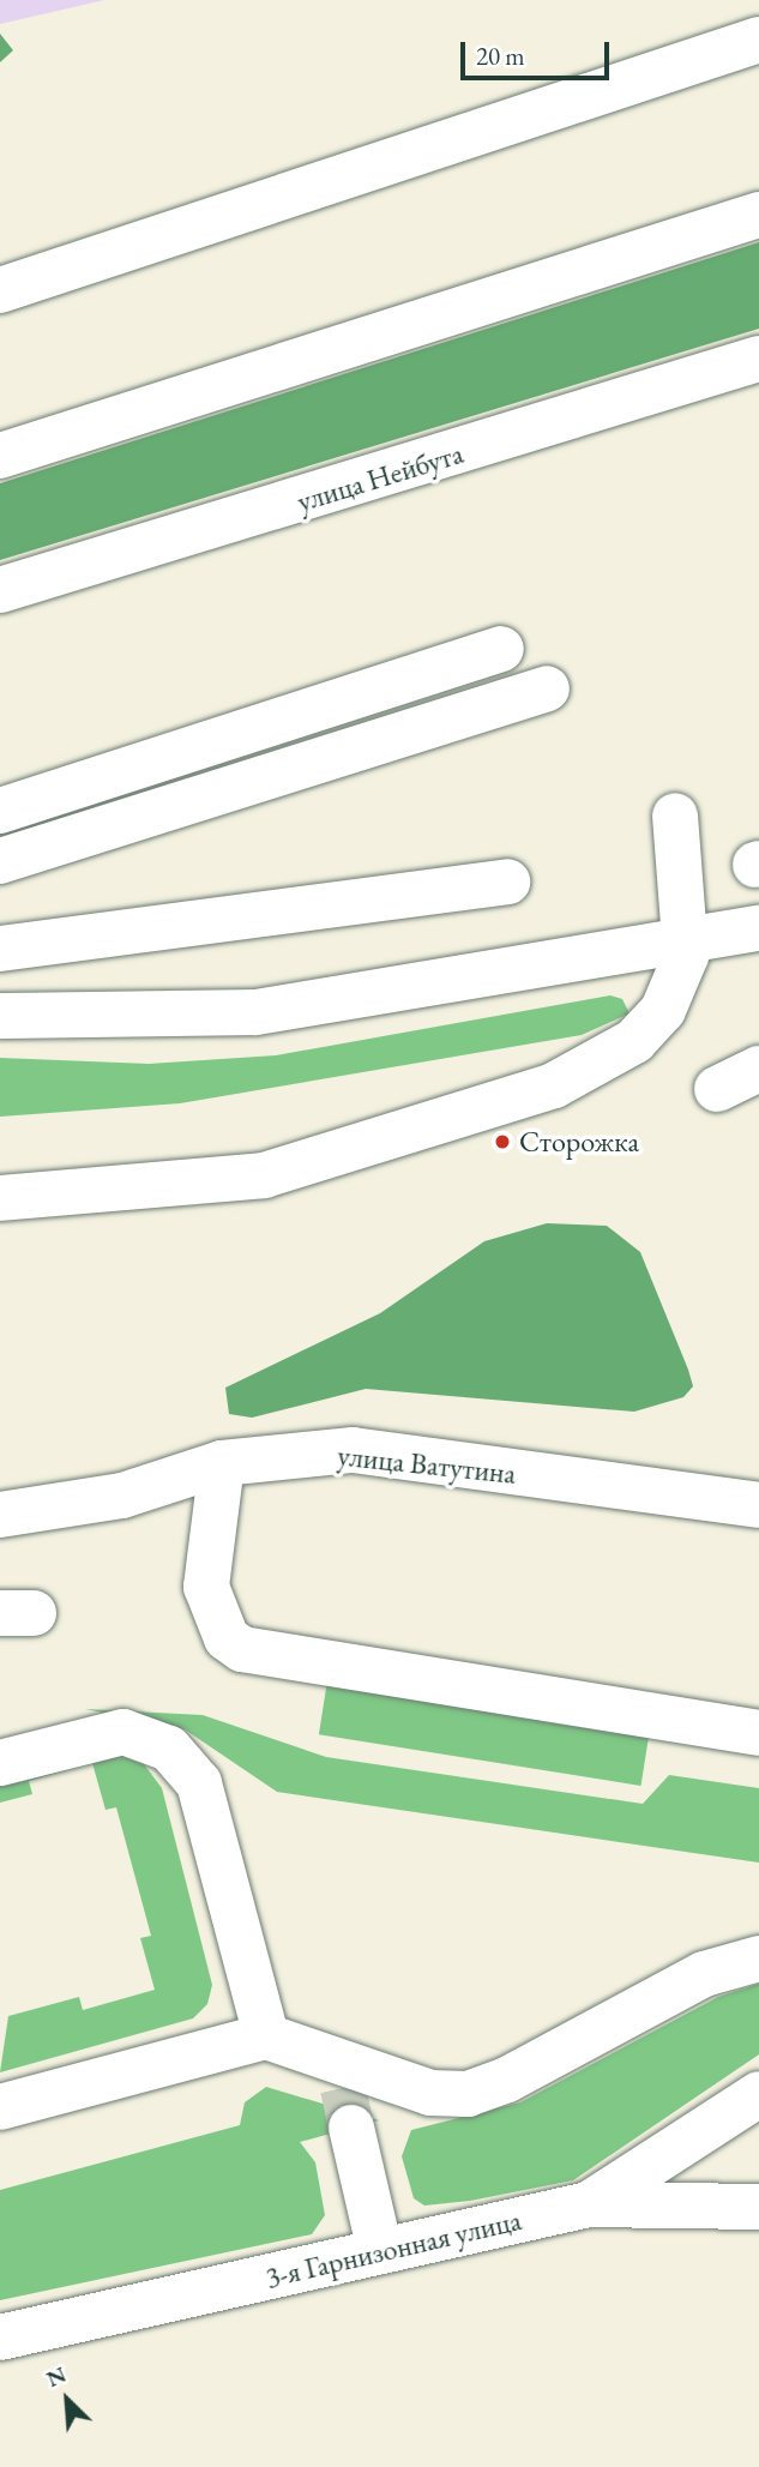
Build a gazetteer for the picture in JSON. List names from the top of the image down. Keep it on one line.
{"streets":{"street":["улица Нейбута","улица Ватутина","3-я Гарнизонная улица"]},"places":["Сторожка"],"scale_bar":"20 m","north":"top left"}
